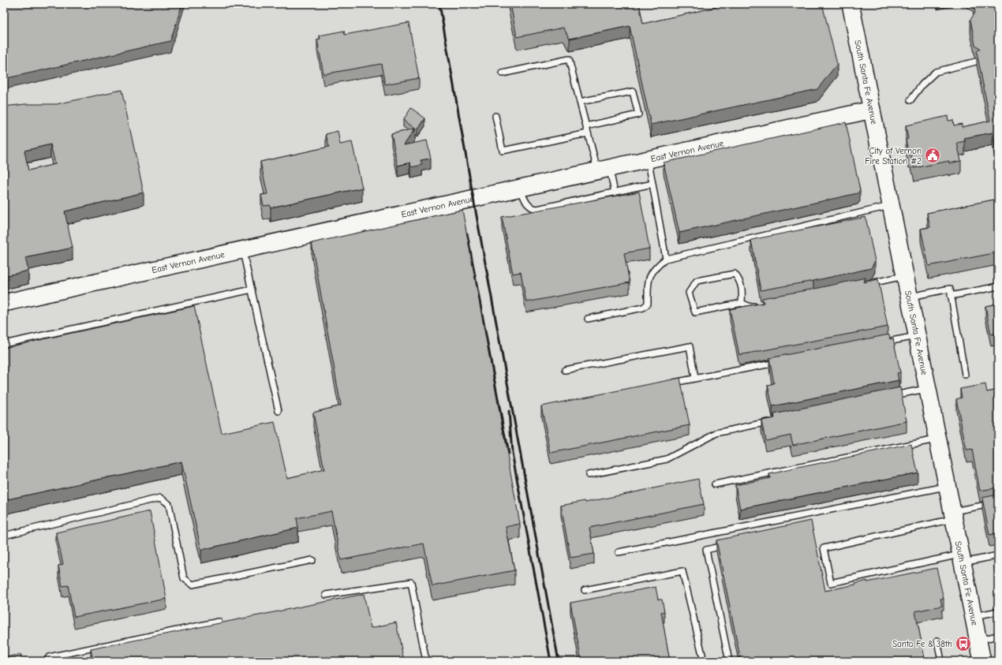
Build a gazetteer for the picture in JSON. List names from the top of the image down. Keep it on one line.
{"streets":{"street":["South Santa Fe Avenue","East Vernon Avenue"]},"crossings":[["South Santa Fe Avenue","East Vernon Avenue"]],"places":{"public building":["City of Vernon Fire Station #2"],"bus stop":["Santa Fe & 38th"]}}
